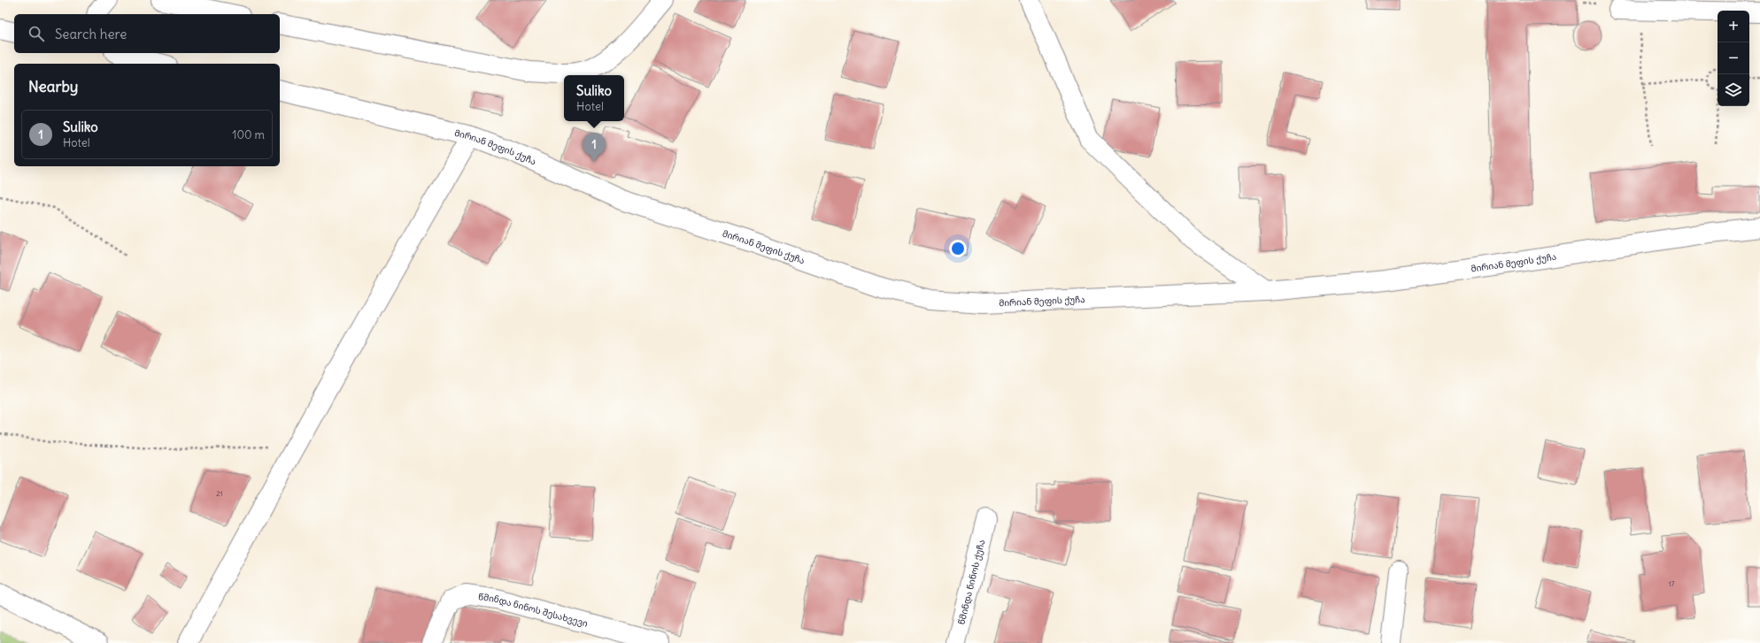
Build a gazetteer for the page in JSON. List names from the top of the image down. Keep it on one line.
{"streets":{"street":["მირიან მეფის ქუჩა","წმინდა ნინოს ქუჩა","წმინდა ნინოს შესახვევი"]},"house_numbers":["21","17"],"page":{"map_buttons":["+","−"],"search":"Search here","heading":"Nearby","popup":["Suliko","Hotel"],"list":[{"mark":"1","name":"Suliko","note":"Hotel","value":"100 m"}],"pins":"1"}}
